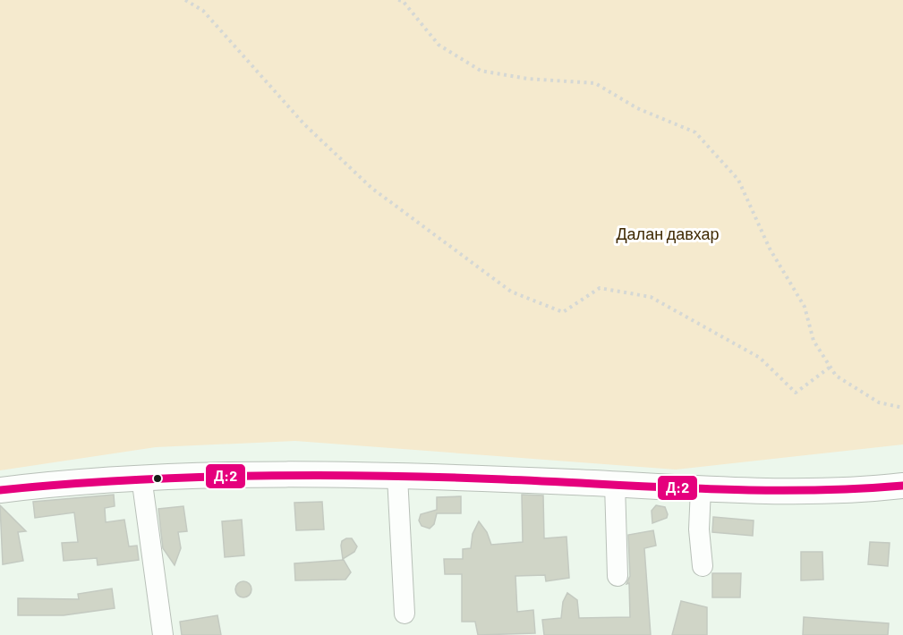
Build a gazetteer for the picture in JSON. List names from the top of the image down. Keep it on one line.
{"parks":["Далан давхар"],"lines":["transit line Д:2"]}
